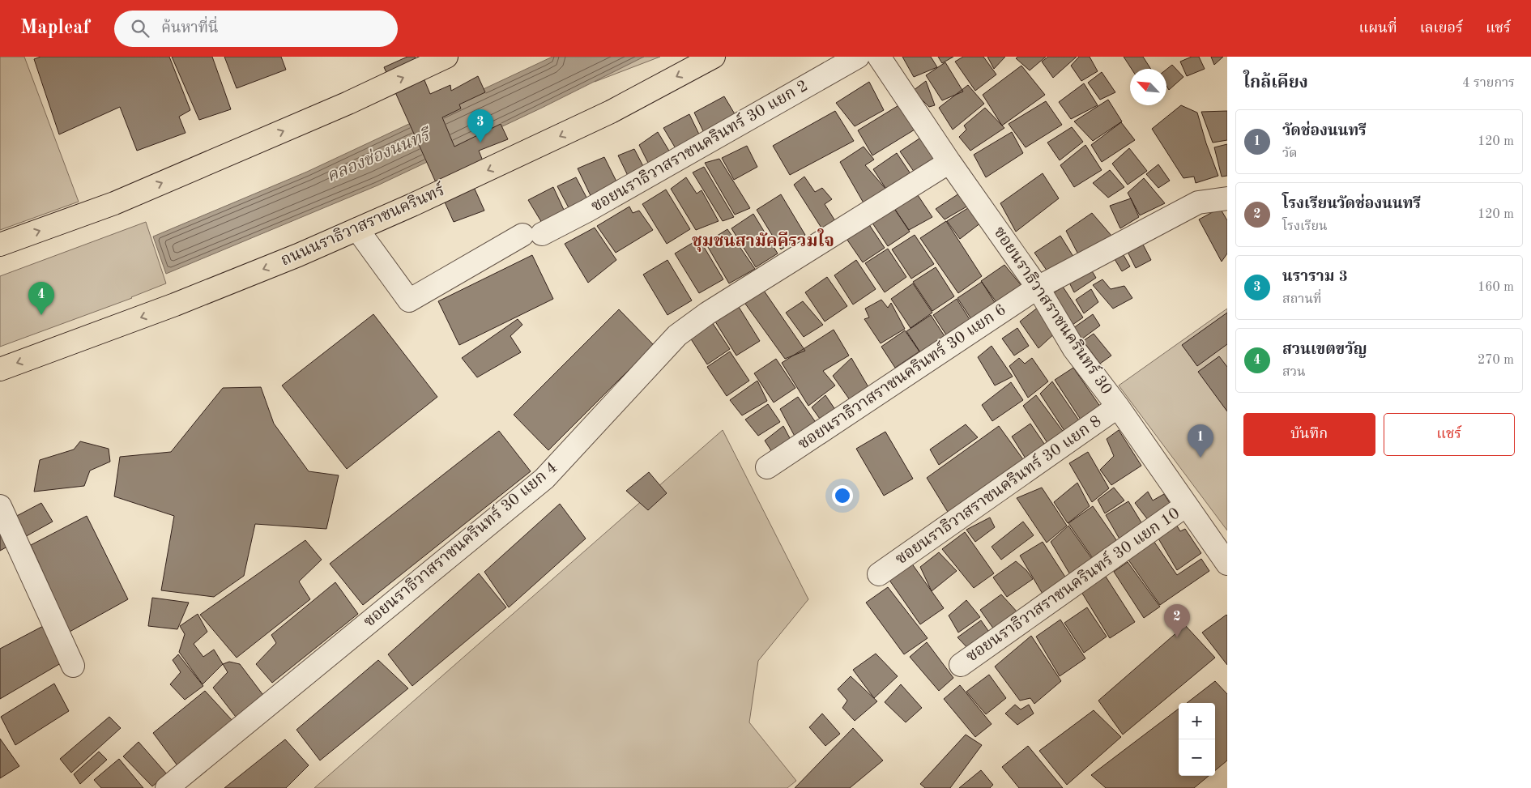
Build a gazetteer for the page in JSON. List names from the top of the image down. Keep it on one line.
{"streets":{"main road":["ถนนนราธิวาสราชนครินทร์"],"street":["ซอยนราธิวาสราชนครินทร์ 30 แยก 2","ซอยนราธิวาสราชนครินทร์ 30","ซอยนราธิวาสราชนครินทร์ 30 แยก 6","ซอยนราธิวาสราชนครินทร์ 30 แยก 8","ซอยนราธิวาสราชนครินทร์ 30 แยก 4","ซอยนราธิวาสราชนครินทร์ 30 แยก 10"]},"crossings":[["ซอยนราธิวาสราชนครินทร์ 30 แยก 2","ถนนนราธิวาสราชนครินทร์"],["ซอยนราธิวาสราชนครินทร์ 30","ซอยนราธิวาสราชนครินทร์ 30 แยก 6"],["ซอยนราธิวาสราชนครินทร์ 30","ซอยนราธิวาสราชนครินทร์ 30 แยก 8"],["ซอยนราธิวาสราชนครินทร์ 30","ซอยนราธิวาสราชนครินทร์ 30 แยก 4"],["ซอยนราธิวาสราชนครินทร์ 30","ซอยนราธิวาสราชนครินทร์ 30 แยก 10"]],"districts":["ชุมชนสามัคคีรวมใจ"],"water":["คลองช่องนนทรี"],"north":"top left","page":{"header":"Mapleaf","search":"ค้นหาที่นี่","nav":["แผนที่","เลเยอร์","แชร์"],"heading":["ใกล้เคียง","4 รายการ"],"pins":["3","4","1","2"],"list":[{"mark":"1","name":"วัดช่องนนทรี","note":"วัด","value":"120 m"},{"mark":"2","name":"โรงเรียนวัดช่องนนทรี","note":"โรงเรียน","value":"120 m"},{"mark":"3","name":"นราราม 3","note":"สถานที่","value":"160 m"},{"mark":"4","name":"สวนเขตขวัญ","note":"สวน","value":"270 m"}],"buttons":["บันทึก","แชร์"],"map_buttons":["+","−"]}}
